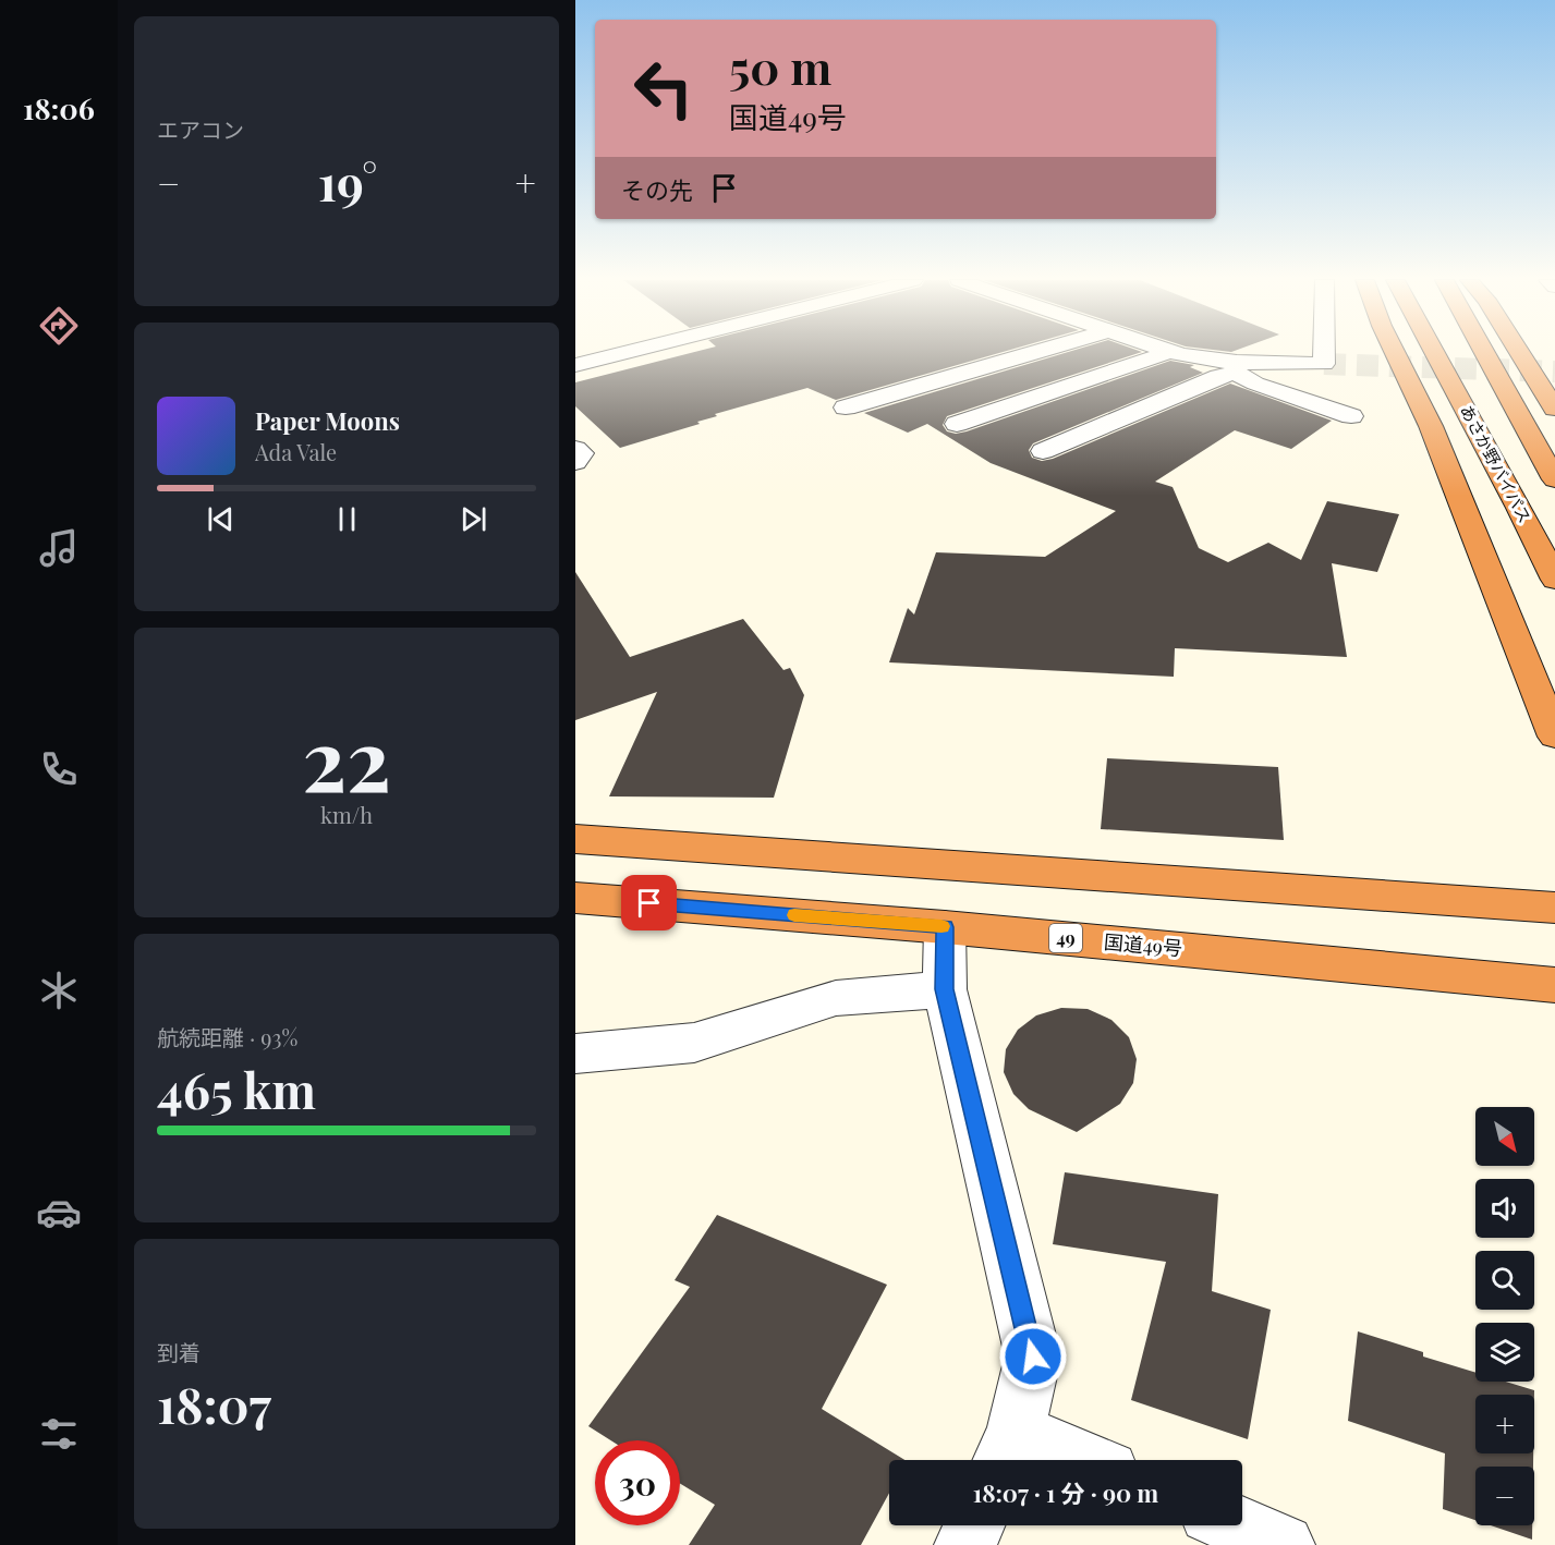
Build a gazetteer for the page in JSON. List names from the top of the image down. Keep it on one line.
{"streets":{"highway":["あさか野バイパス","49","国道49号"]},"north":"bottom right","page":{"tabs":"18:06","tile":["エアコン",["22","km/h"],["航続距離 · 93%","465 km"],["到着","18:07"]],"turn":["50 m","国道49号"],"heat":["−","19°","+"],"then":"その先","song":["Paper Moons","Ada Vale"],"map_buttons":["+","−"],"limit":"30","trip":"18:07 · 1 分 · 90 m"}}
